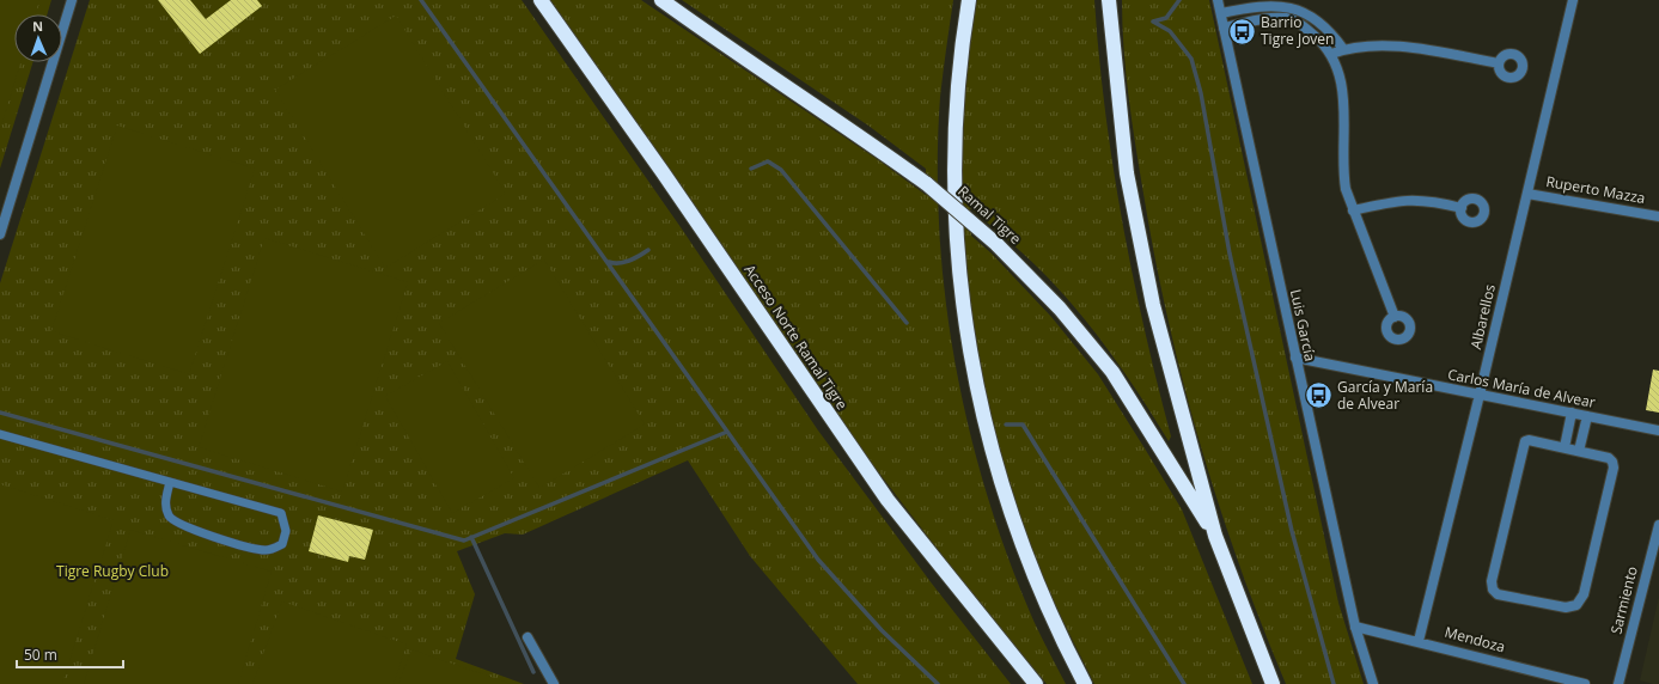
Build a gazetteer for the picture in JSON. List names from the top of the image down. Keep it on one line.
{"streets":{"highway":["Ramal Tigre","Acceso Norte Ramal Tigre"],"street":["Ruperto Mazza","Albarellos","Luis García","Carlos María de Alvear","Sarmiento","Mendoza"]},"crossings":[["Ruperto Mazza","Albarellos"],["Albarellos","Carlos María de Alvear"],["Albarellos","Mendoza"],["Luis García","Carlos María de Alvear"],["Luis García","Mendoza"]],"parks":["Tigre Rugby Club"],"places":{"bus stop":["Barrio Tigre Joven","García y María de Alvear"]},"scale_bar":"50 m","north":"top"}
